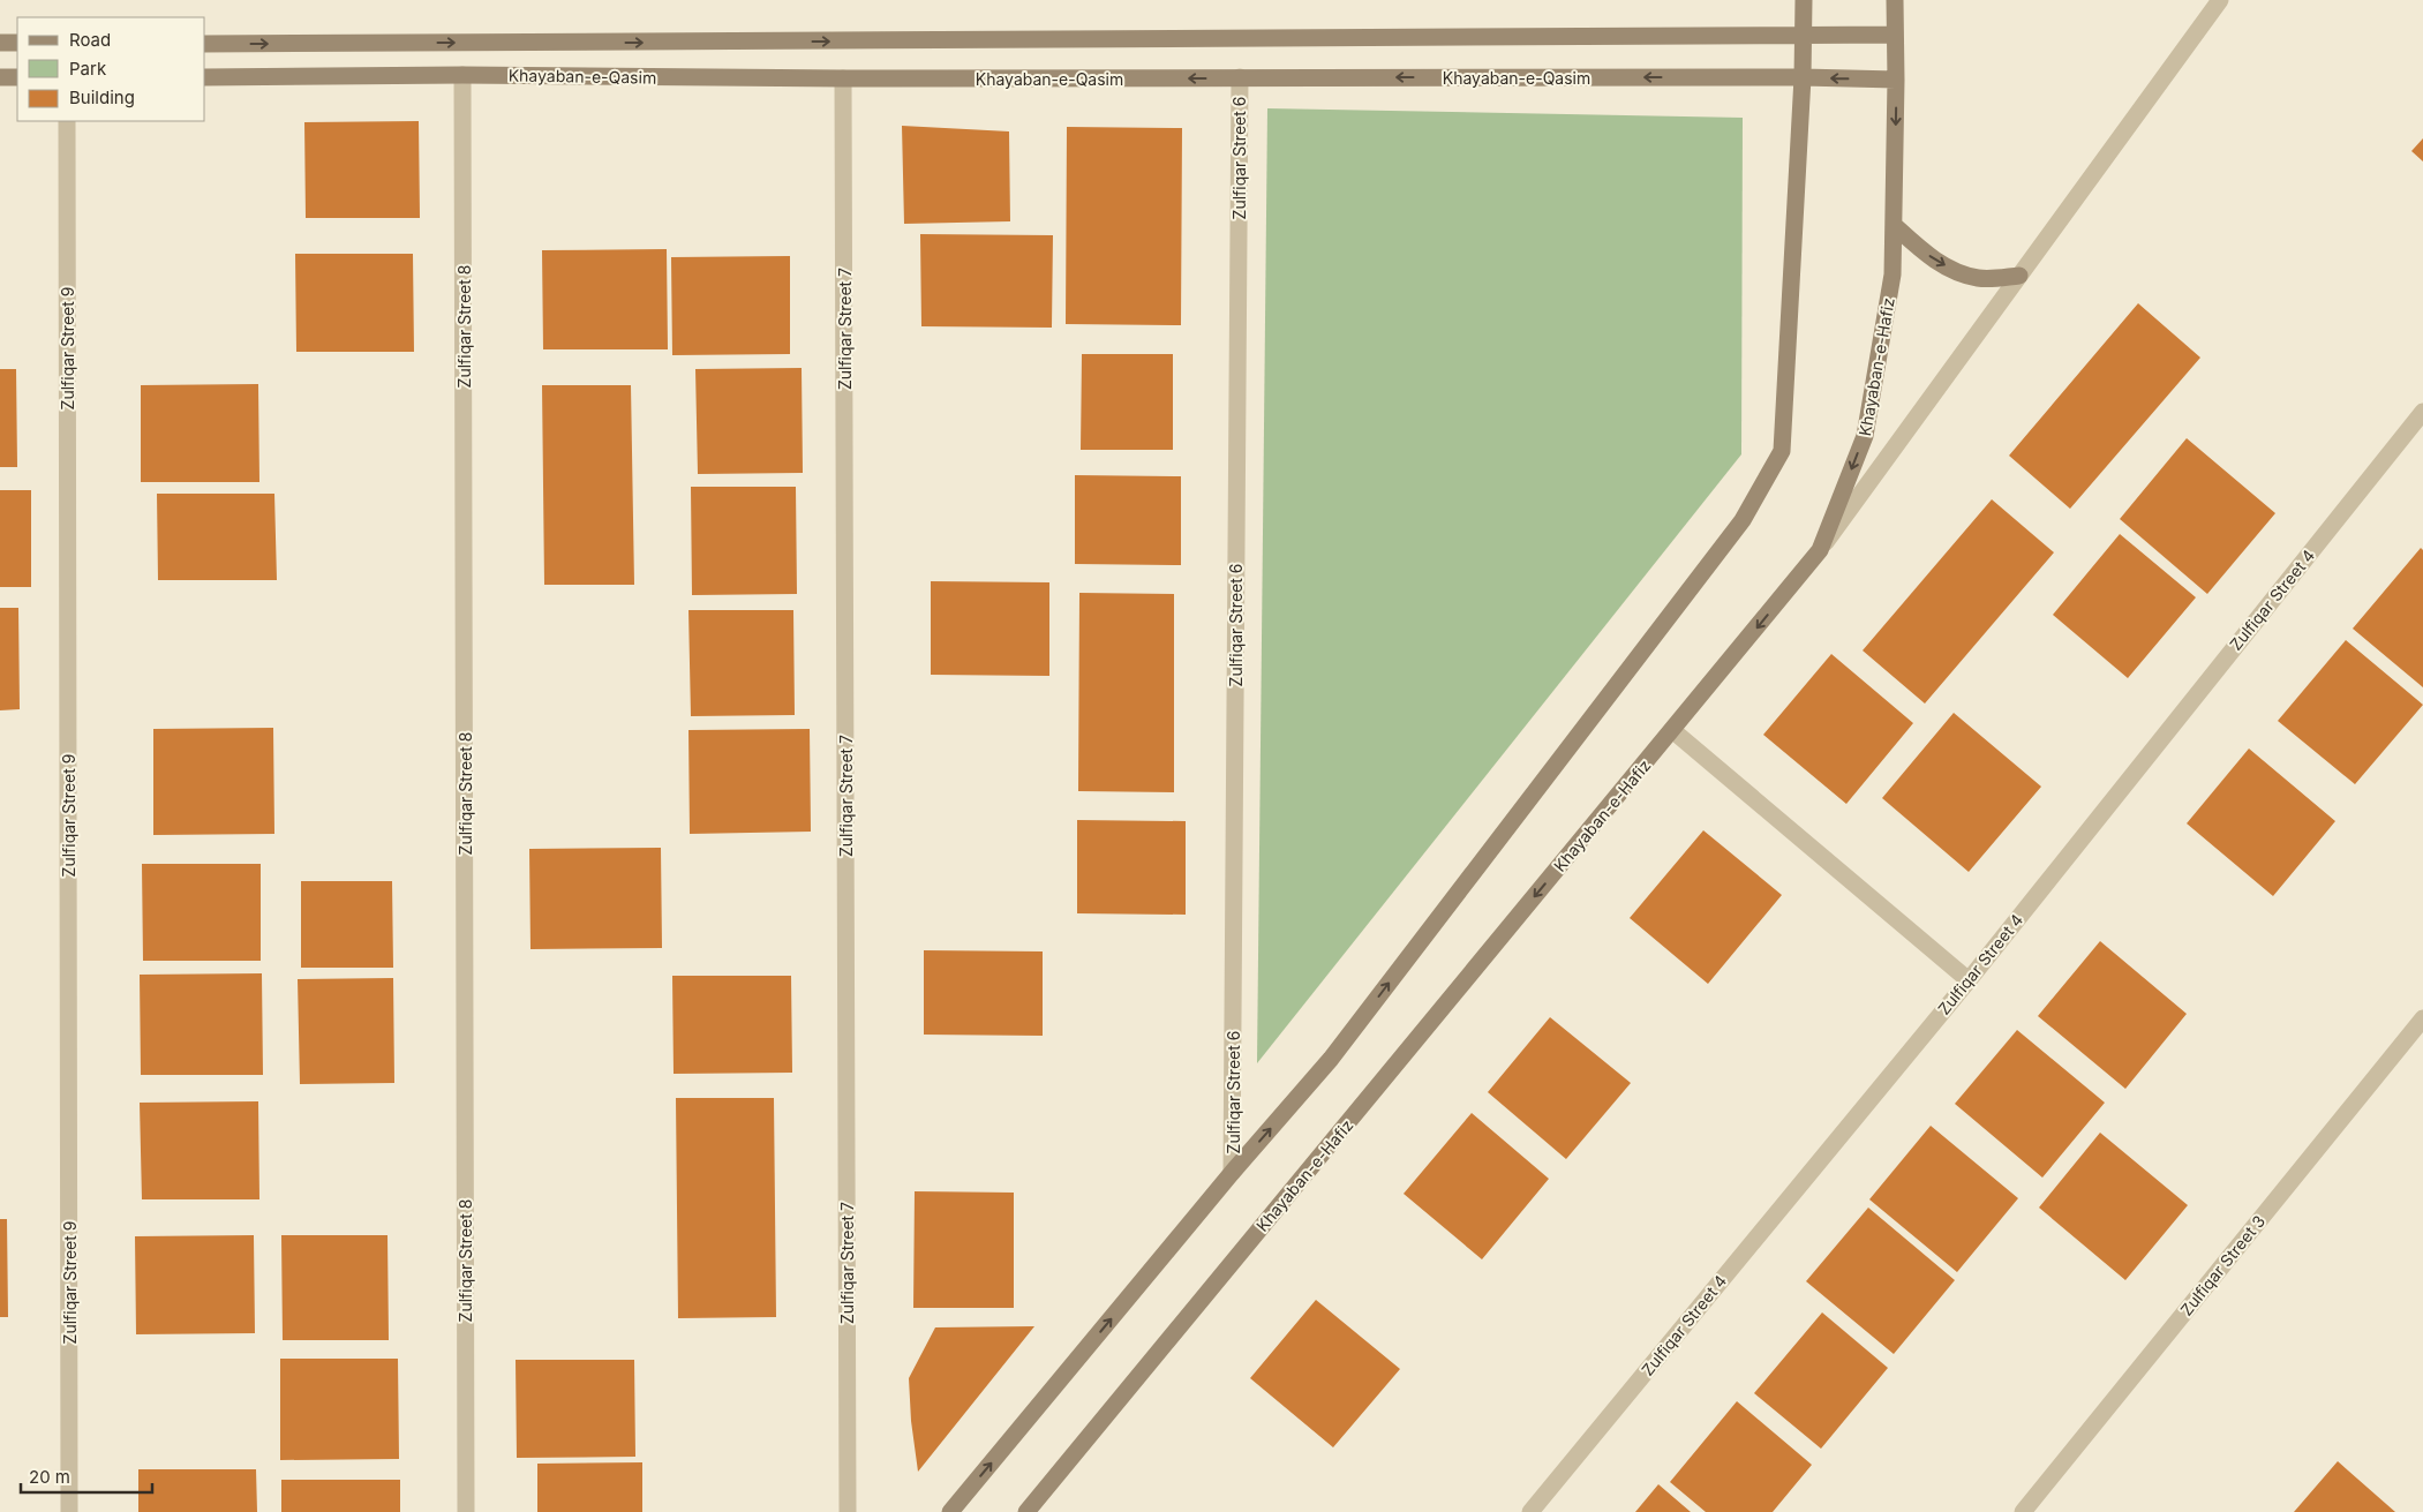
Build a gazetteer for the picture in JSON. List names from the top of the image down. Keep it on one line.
{"streets":{"street":["Khayaban-e-Qasim","Zulfiqar Street 6","Zulfiqar Street 8","Zulfiqar Street 7","Zulfiqar Street 9","Khayaban-e-Hafiz","Zulfiqar Street 4","Zulfiqar Street 3"]},"crossings":[["Khayaban-e-Qasim","Zulfiqar Street 6"],["Khayaban-e-Qasim","Zulfiqar Street 8"],["Khayaban-e-Qasim","Zulfiqar Street 7"],["Khayaban-e-Qasim","Khayaban-e-Hafiz"]],"legend":["Road","Park","Building"],"scale_bar":"20 m"}
